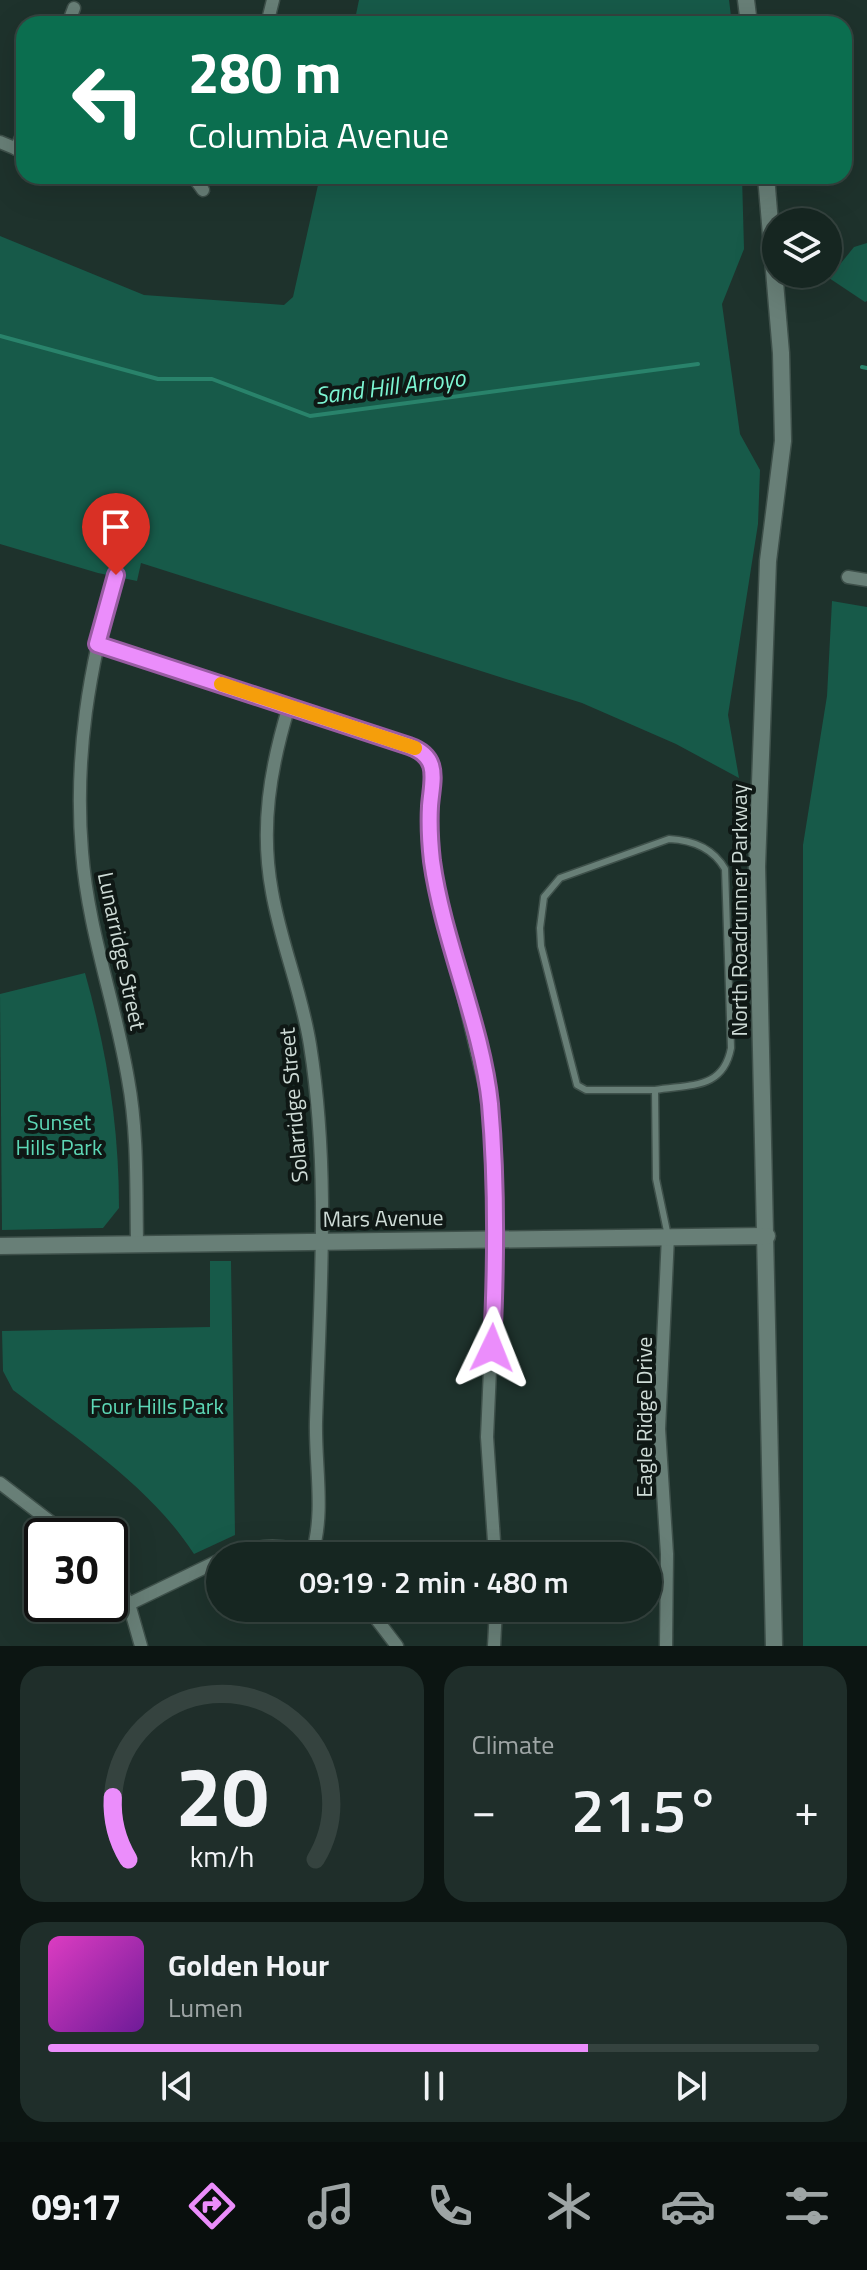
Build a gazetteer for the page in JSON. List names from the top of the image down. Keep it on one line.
{"streets":{"street":["North Roadrunner Parkway","Lunarridge Street","Solarridge Street","Mars Avenue","Eagle Ridge Drive"]},"crossings":[["North Roadrunner Parkway","Mars Avenue"],["Lunarridge Street","Mars Avenue"],["Solarridge Street","Mars Avenue"],["Mars Avenue","Eagle Ridge Drive"]],"water":["Sand Hill Arroyo"],"parks":["Sunset Hills Park","Four Hills Park"],"page":{"turn":["280 m","Columbia Avenue"],"limit":"30","trip":"09:19 · 2 min · 480 m","tile":"Climate","heat":["−","21.5°","+"],"song":["Golden Hour","Lumen"],"tabs":"09:17","gauge":["20","km/h"]}}
